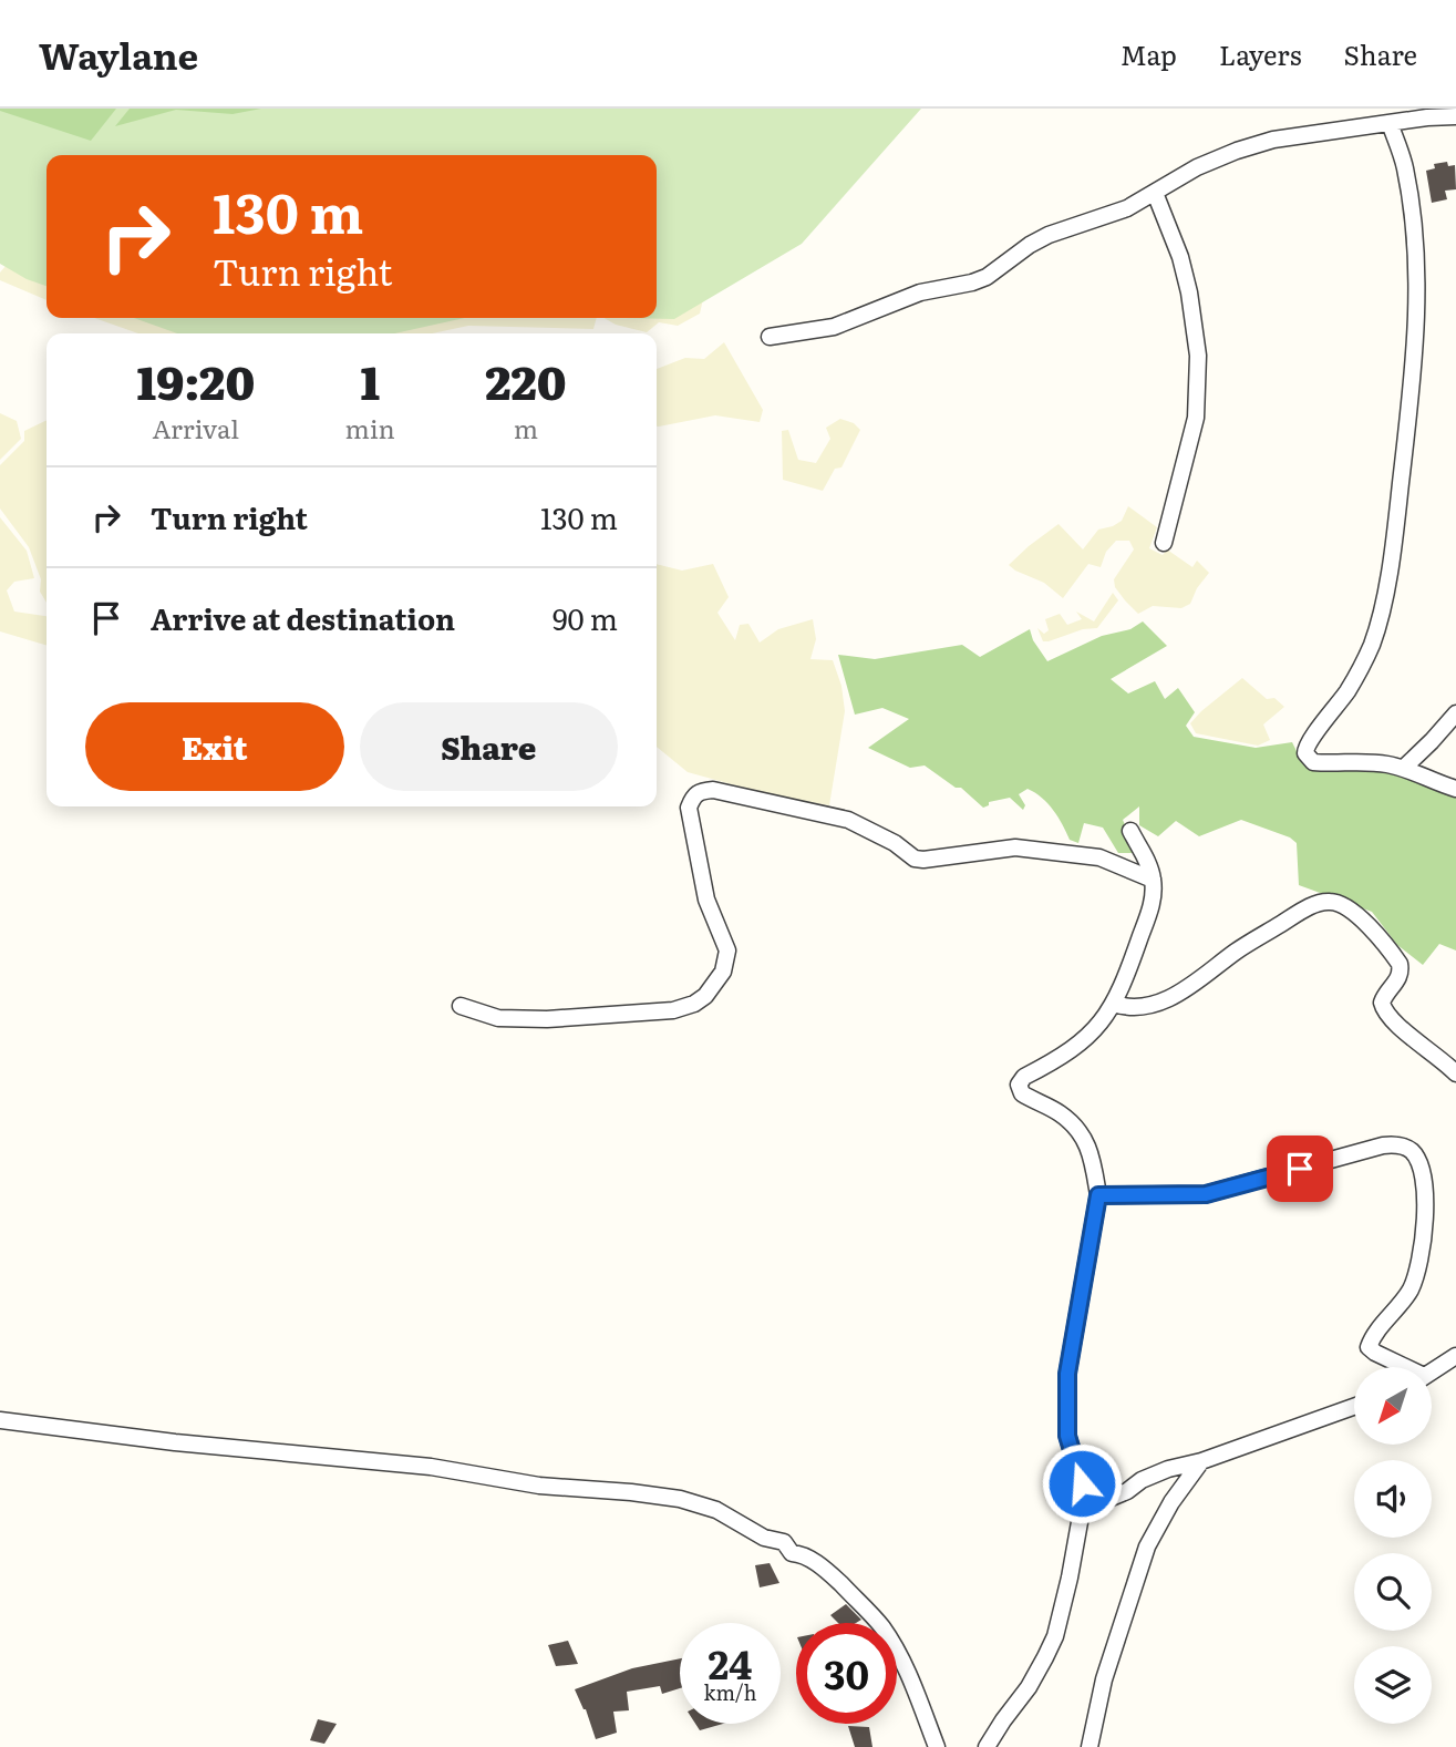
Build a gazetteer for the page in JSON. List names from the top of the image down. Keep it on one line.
{"north":"bottom left","page":{"header":"Waylane","nav":["Map","Layers","Share"],"turn":["130 m","Turn right"],"eta":["19:20","Arrival","1","min","220","m"],"list":[{"name":"Turn right","value":"130 m"},{"name":"Arrive at destination","value":"90 m"}],"buttons":["Exit","Share"],"speed":"24 km/h","limit":"30"}}
